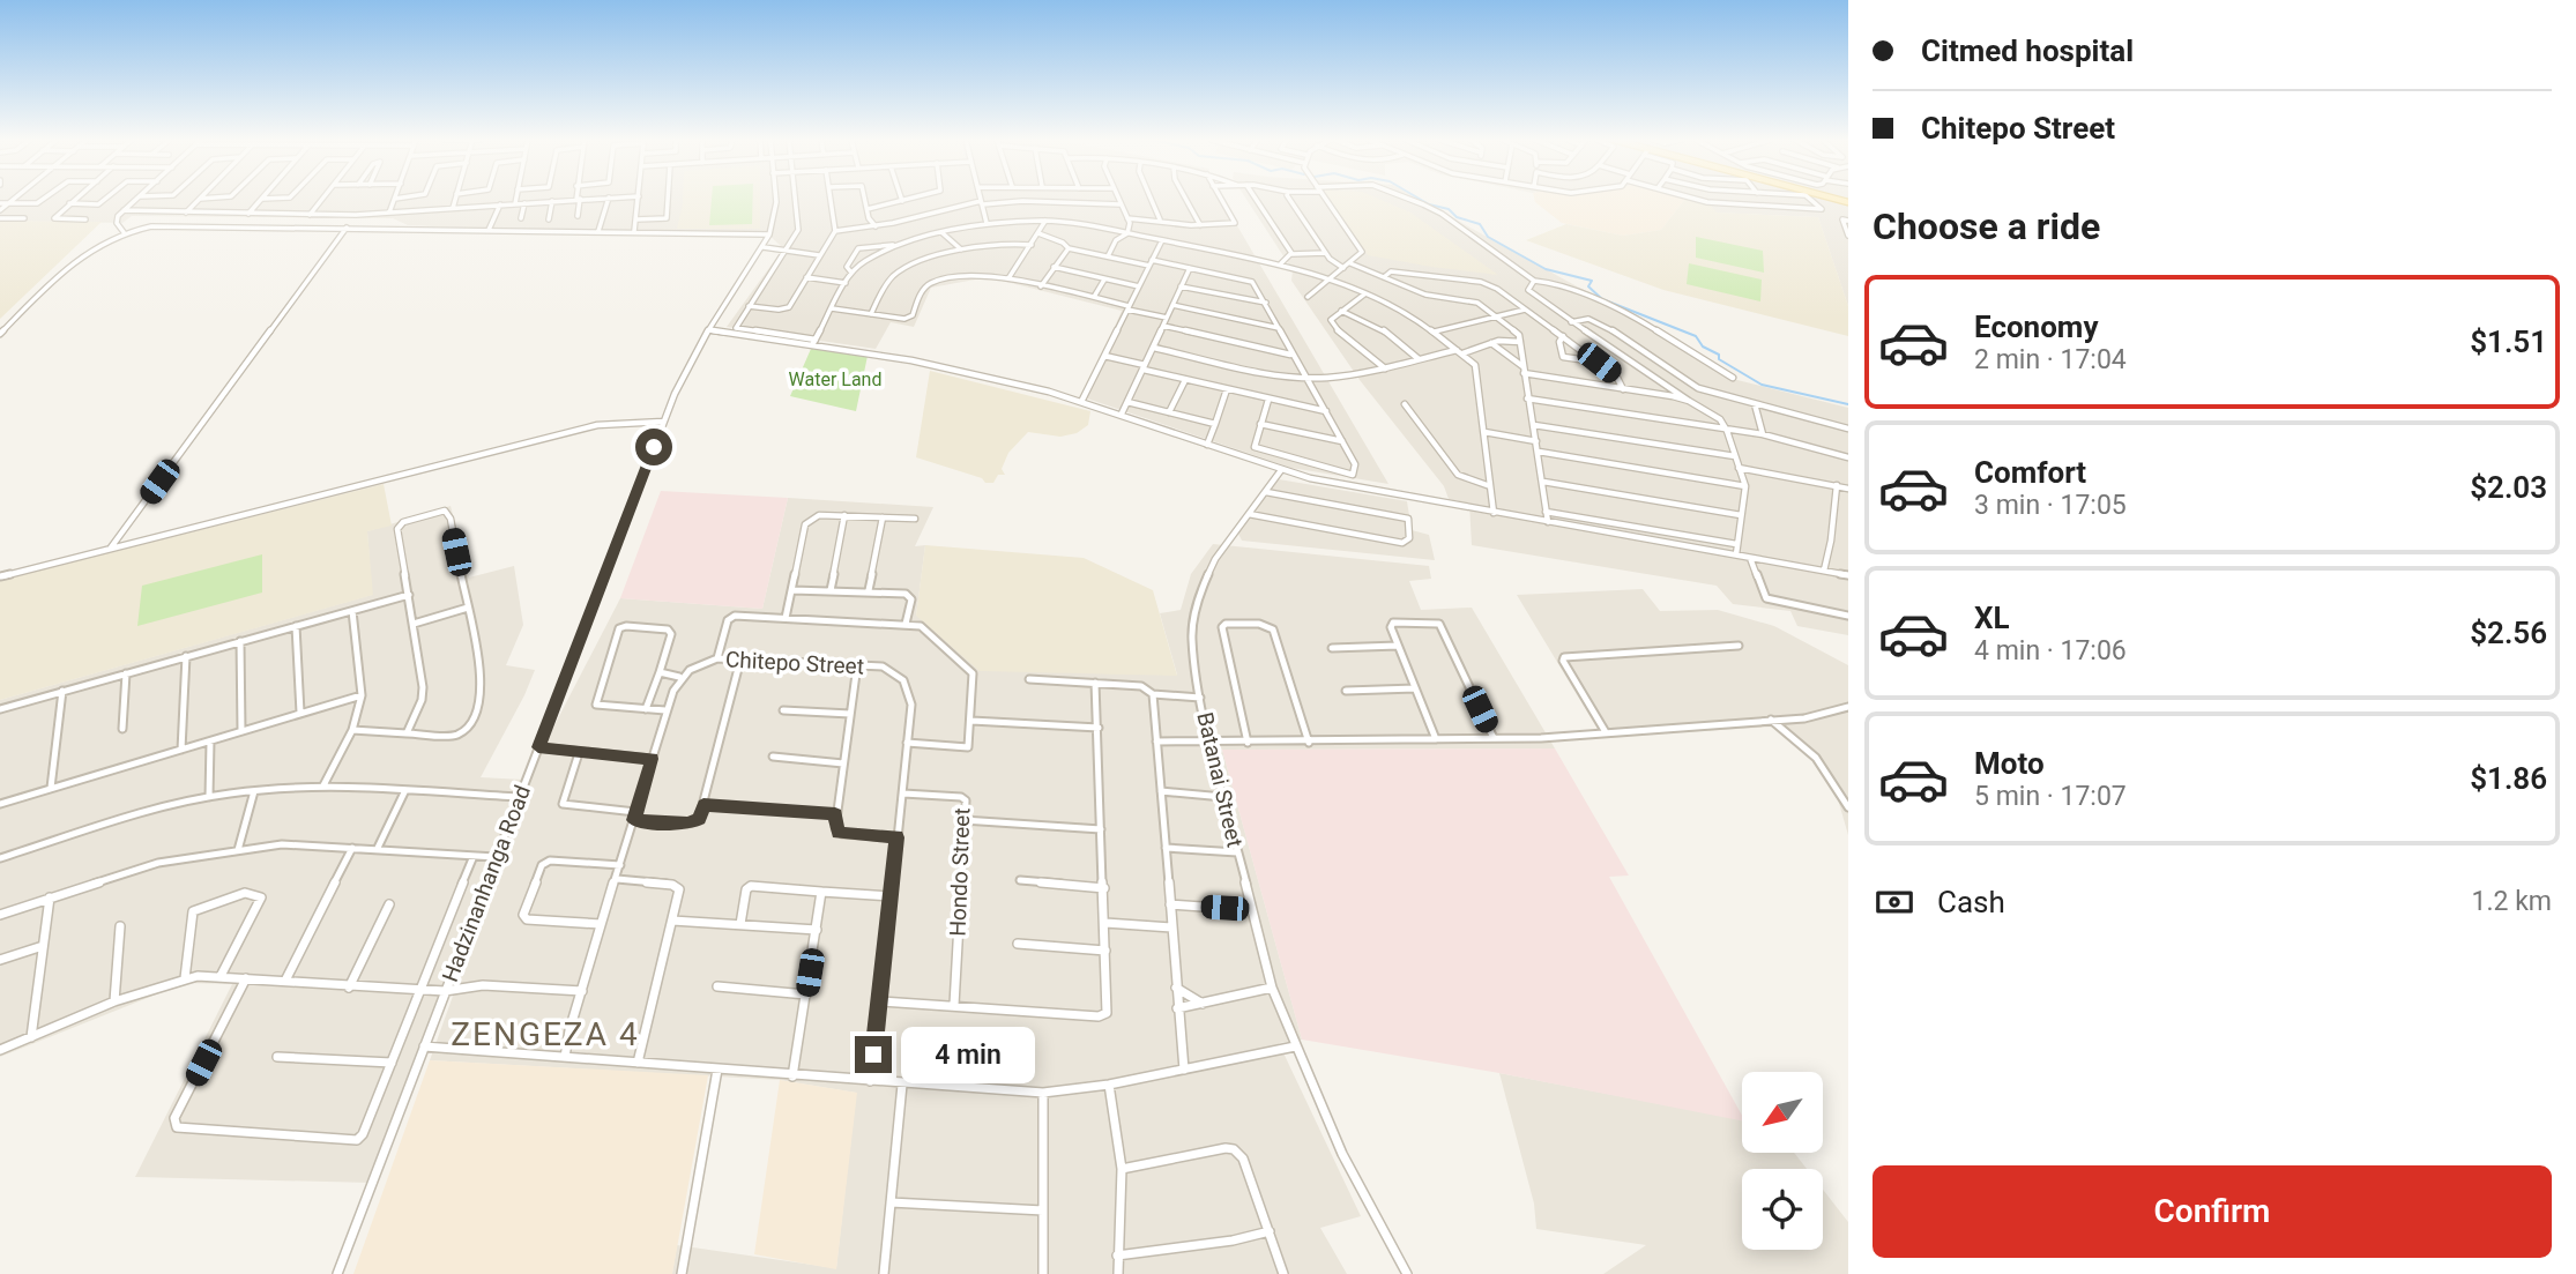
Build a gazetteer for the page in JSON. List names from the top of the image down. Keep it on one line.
{"streets":{"street":["Chitepo Street","Batanai Street","Hondo Street","Hadzinanhanga Road"]},"crossings":[["Chitepo Street","Hondo Street"]],"districts":["ZENGEZA 4"],"parks":["Water Land"],"north":"bottom left","page":{"banner":["Citmed hospital","Chitepo Street"],"heading":"Choose a ride","list":[{"name":"Economy","note":"2 min · 17:04","value":"$1.51"},{"name":"Comfort","note":"3 min · 17:05","value":"$2.03"},{"name":"XL","note":"4 min · 17:06","value":"$2.56"},{"name":"Moto","note":"5 min · 17:07","value":"$1.86"}],"pay":["Cash","1.2 km"],"bubble":"4 min","buttons":"Confirm"}}
